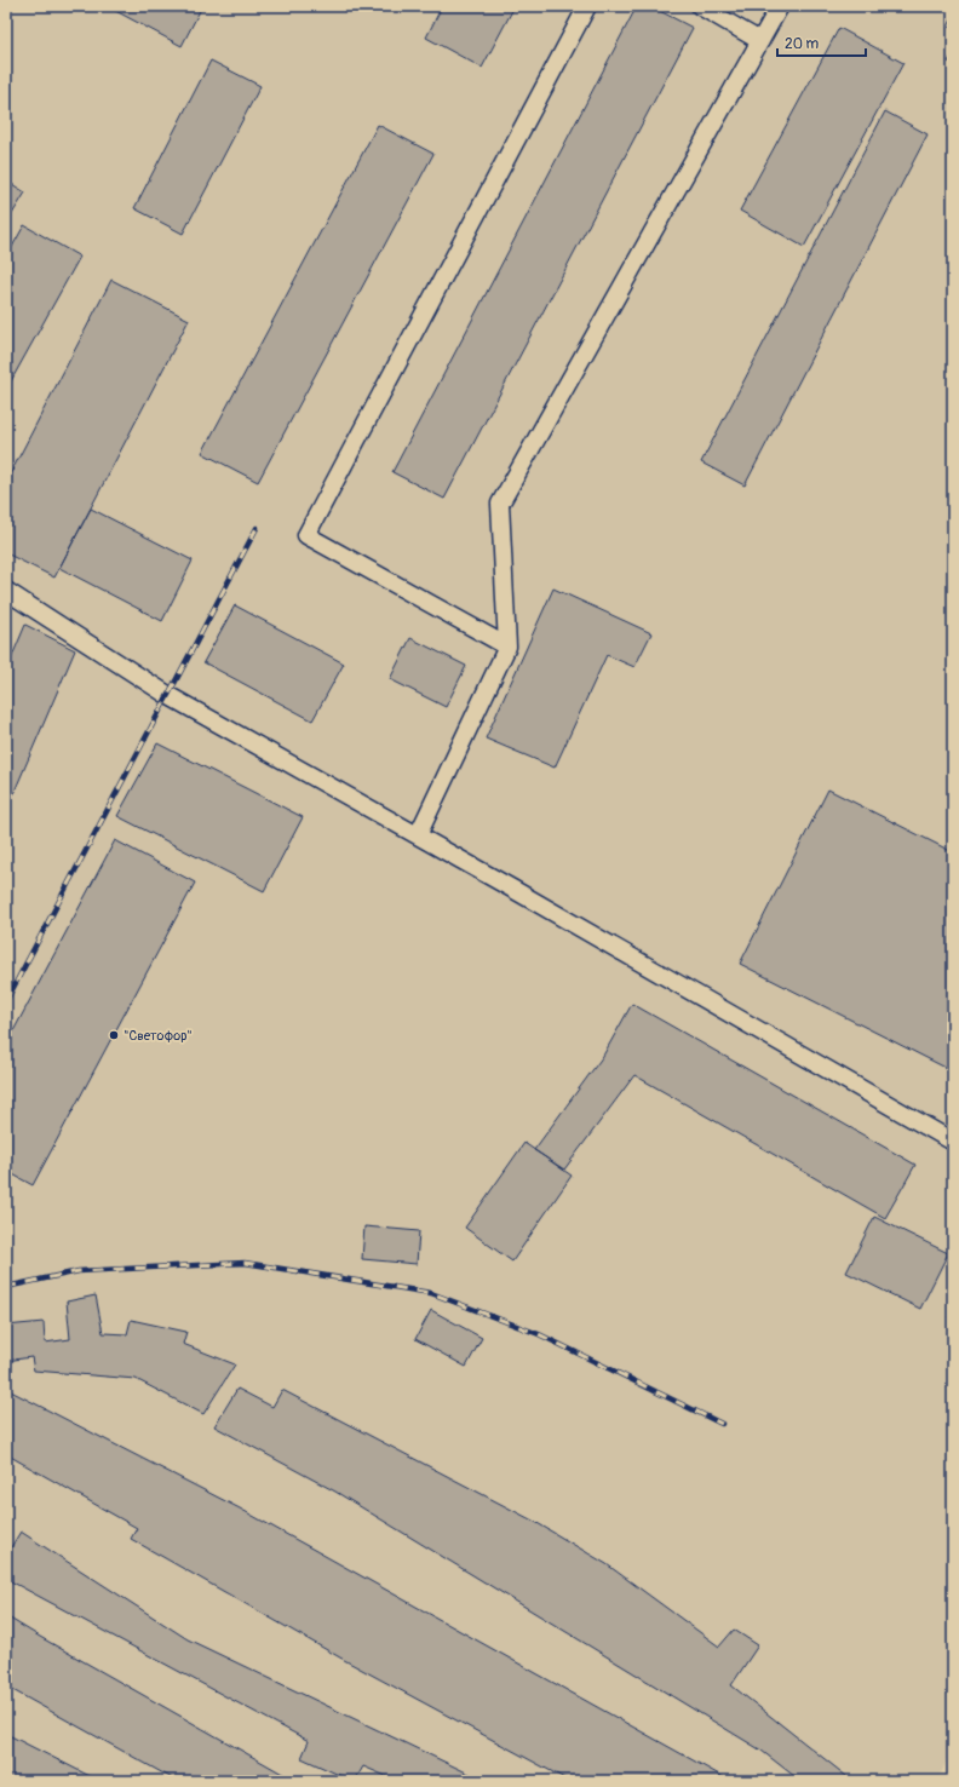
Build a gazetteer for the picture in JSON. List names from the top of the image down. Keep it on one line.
{"places":["\"Светофор\""],"scale_bar":"20 m"}
